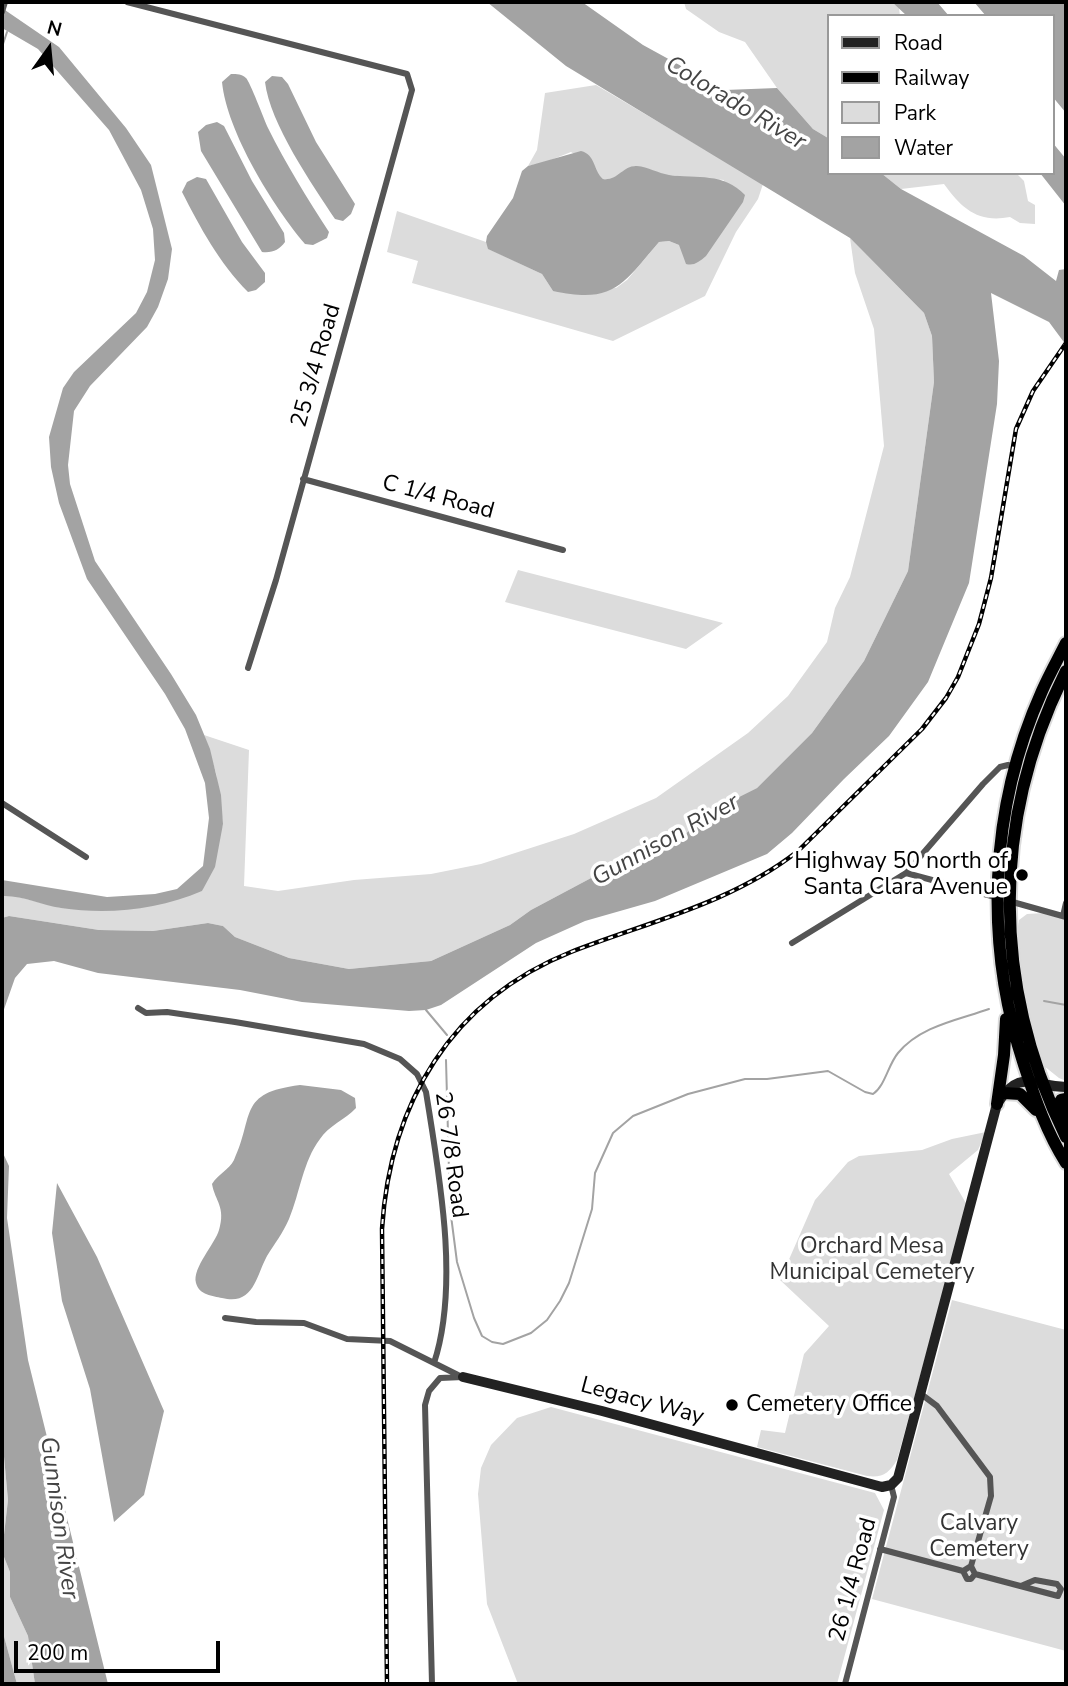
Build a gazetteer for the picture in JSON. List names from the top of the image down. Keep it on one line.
{"streets":{"street":["25 3/4 Road","C 1/4 Road","26 7/8 Road","Legacy Way","26 1/4 Road"]},"crossings":[["25 3/4 Road","C 1/4 Road"],["Legacy Way","26 1/4 Road"]],"water":["Colorado River","Gunnison River"],"parks":["Orchard Mesa Municipal Cemetery","Calvary Cemetery"],"places":["Highway 50 north of Santa Clara Avenue","Cemetery Office"],"legend":["Road","Railway","Park","Water"],"scale_bar":"200 m","north":"top"}
